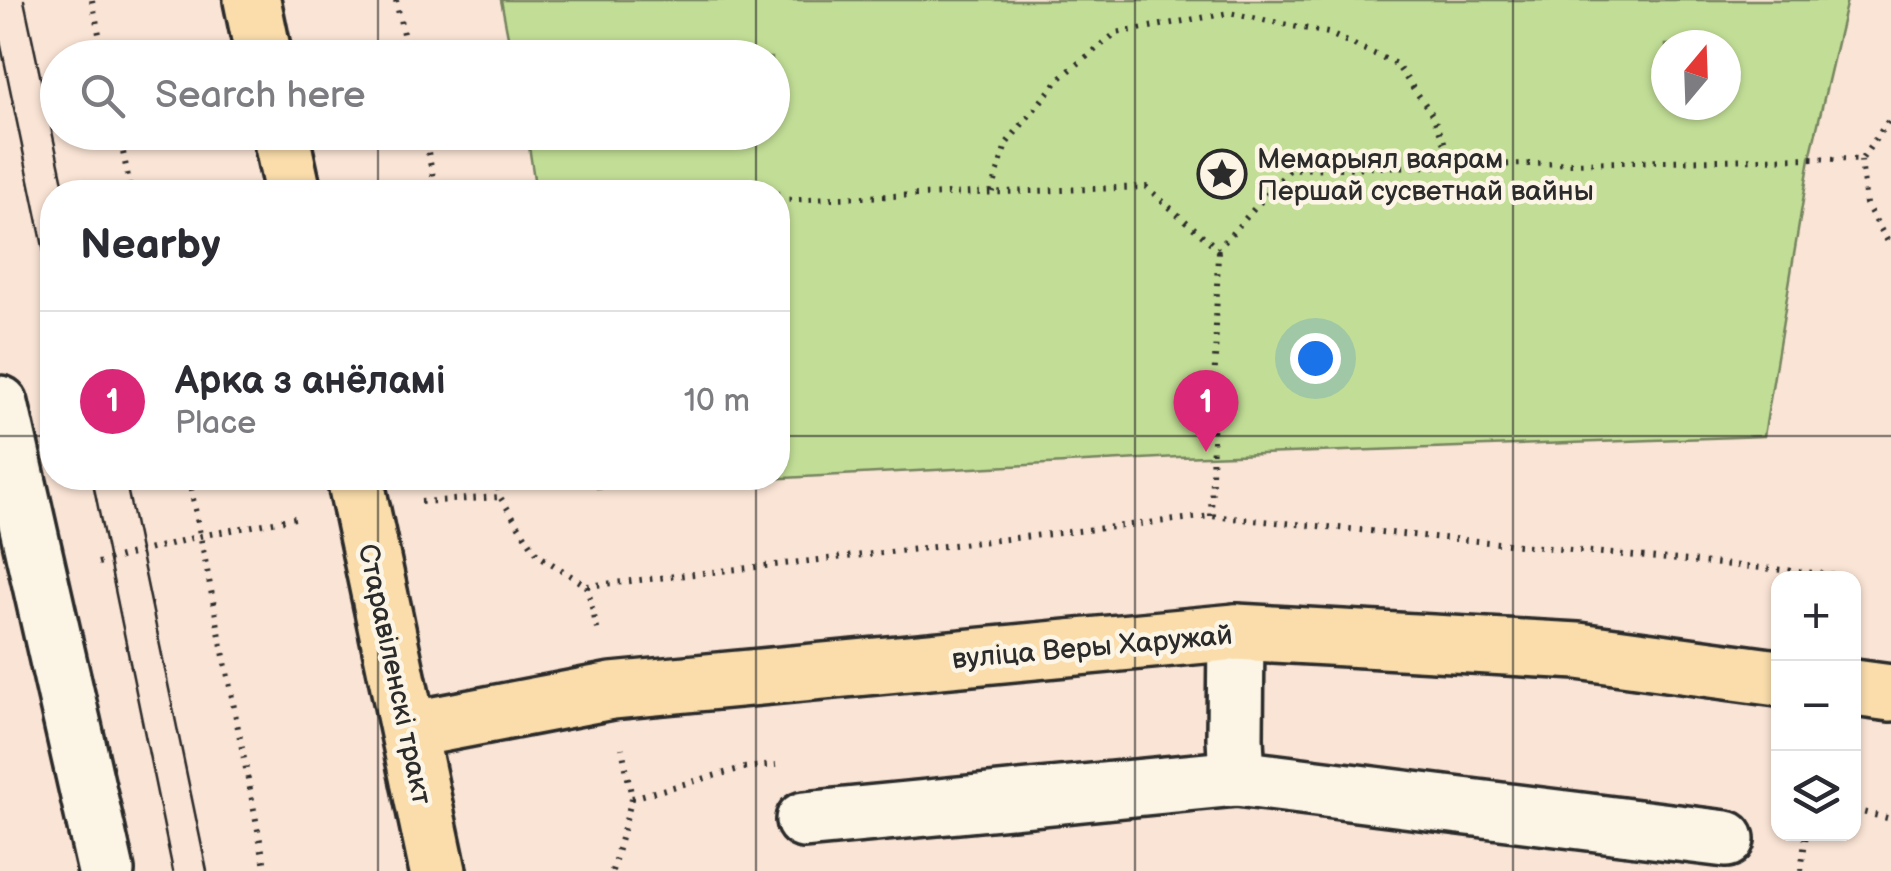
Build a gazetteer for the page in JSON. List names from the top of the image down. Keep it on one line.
{"streets":{"main road":["вуліца Веры Харужай","Старавіленскі тракт"]},"crossings":[["вуліца Веры Харужай","Старавіленскі тракт"]],"places":{"place":["Мемарыял ваярам Першай сусветнай вайны"]},"north":"top","page":{"search":"Search here","heading":"Nearby","list":[{"mark":"1","name":"Арка з анёламі","note":"Place","value":"10 m"}],"pins":"1","map_buttons":["+","−"]}}
